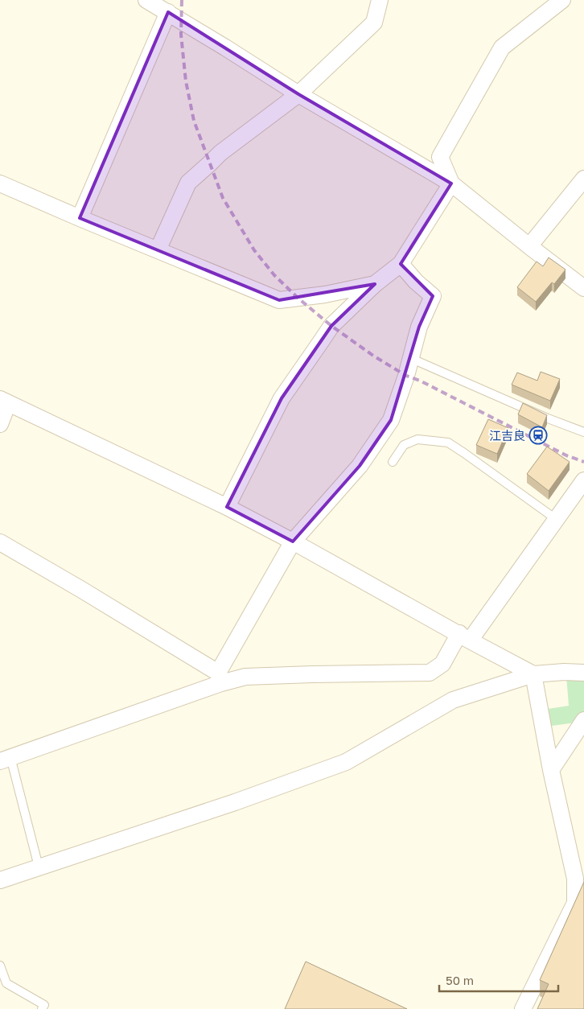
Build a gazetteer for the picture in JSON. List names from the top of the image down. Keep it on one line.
{"places":{"station":["江吉良"]},"scale_bar":"50 m"}
